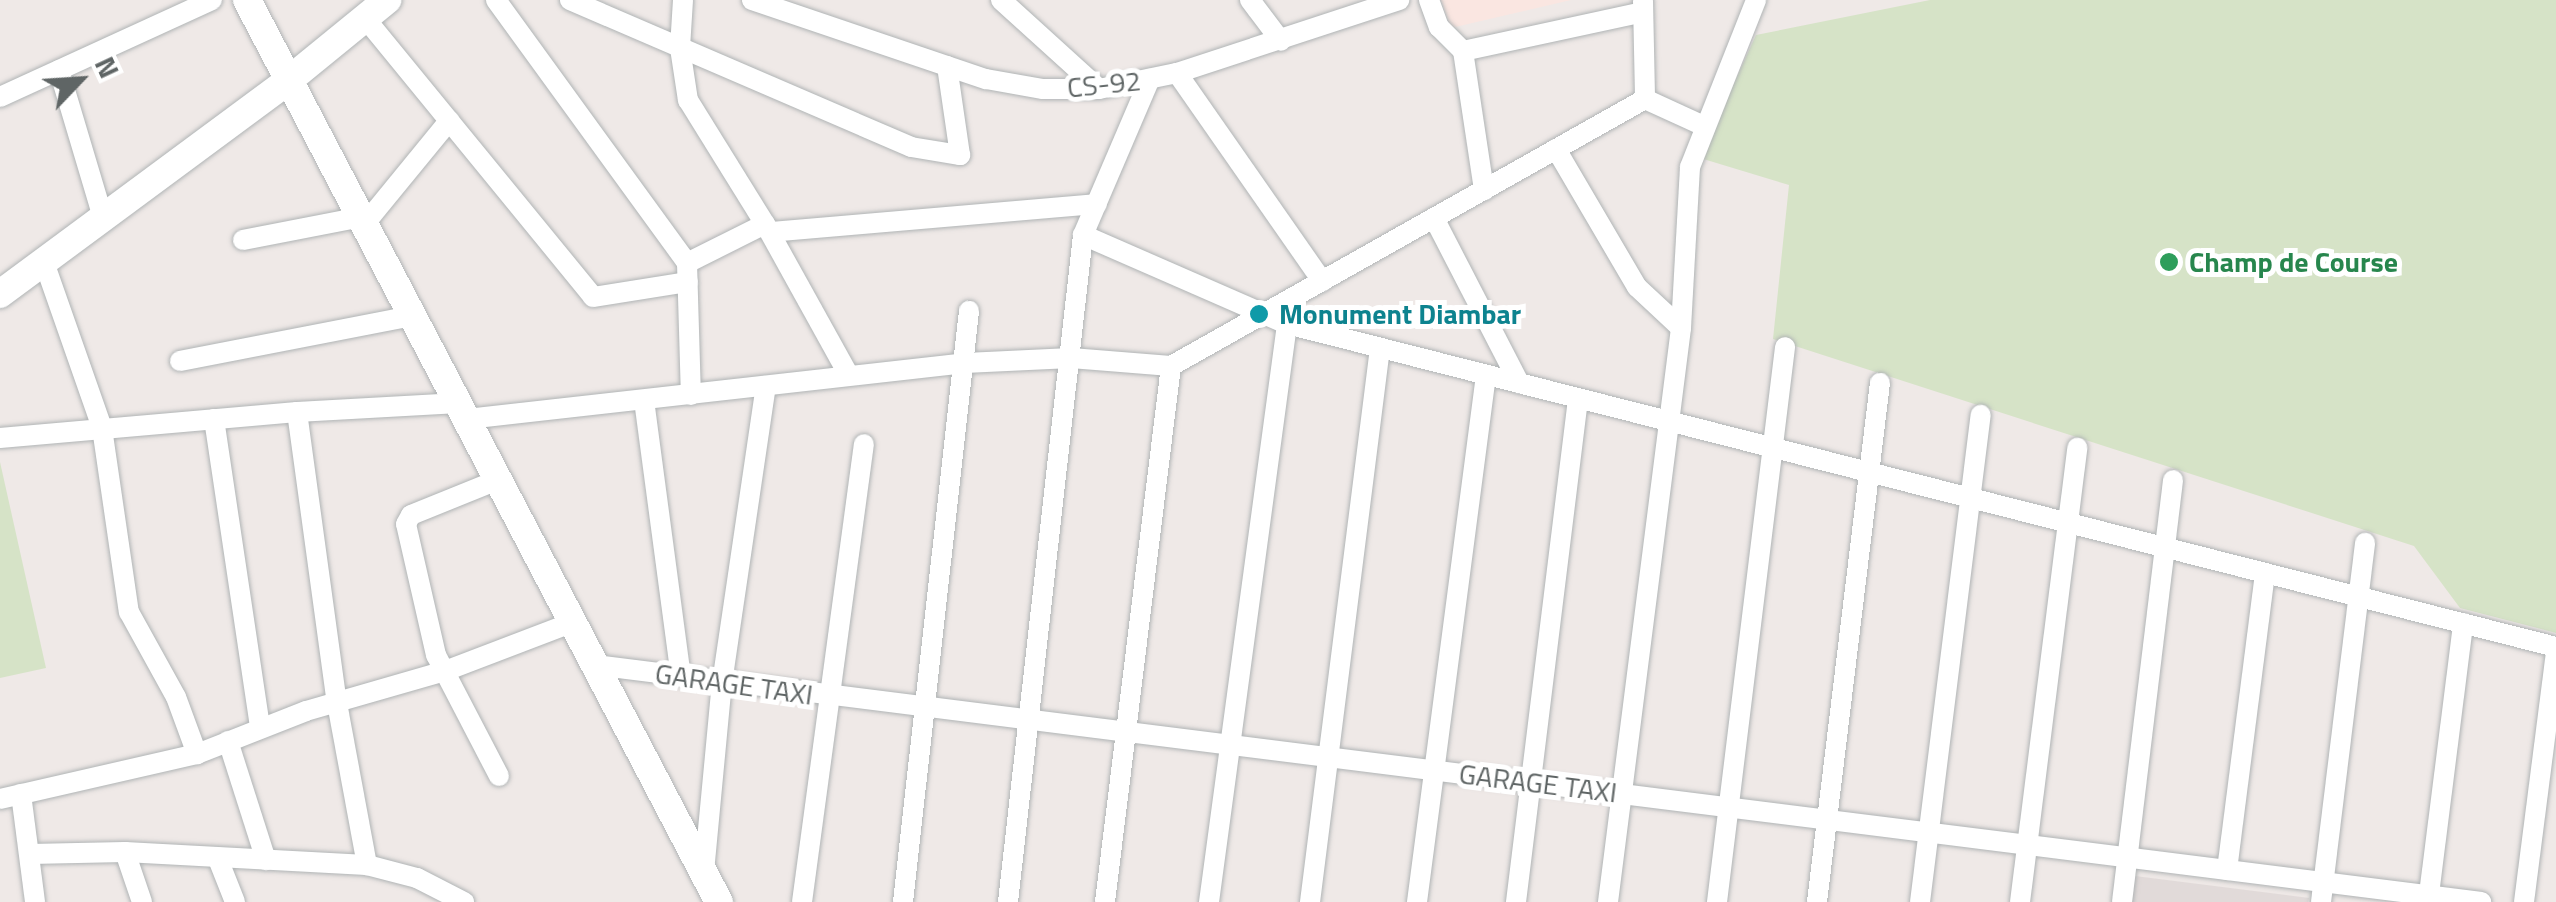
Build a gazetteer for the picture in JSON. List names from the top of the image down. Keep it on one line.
{"streets":{"street":["CS-92","GARAGE TAXI"]},"places":["Champ de Course","Monument Diambar"],"north":"top right"}
